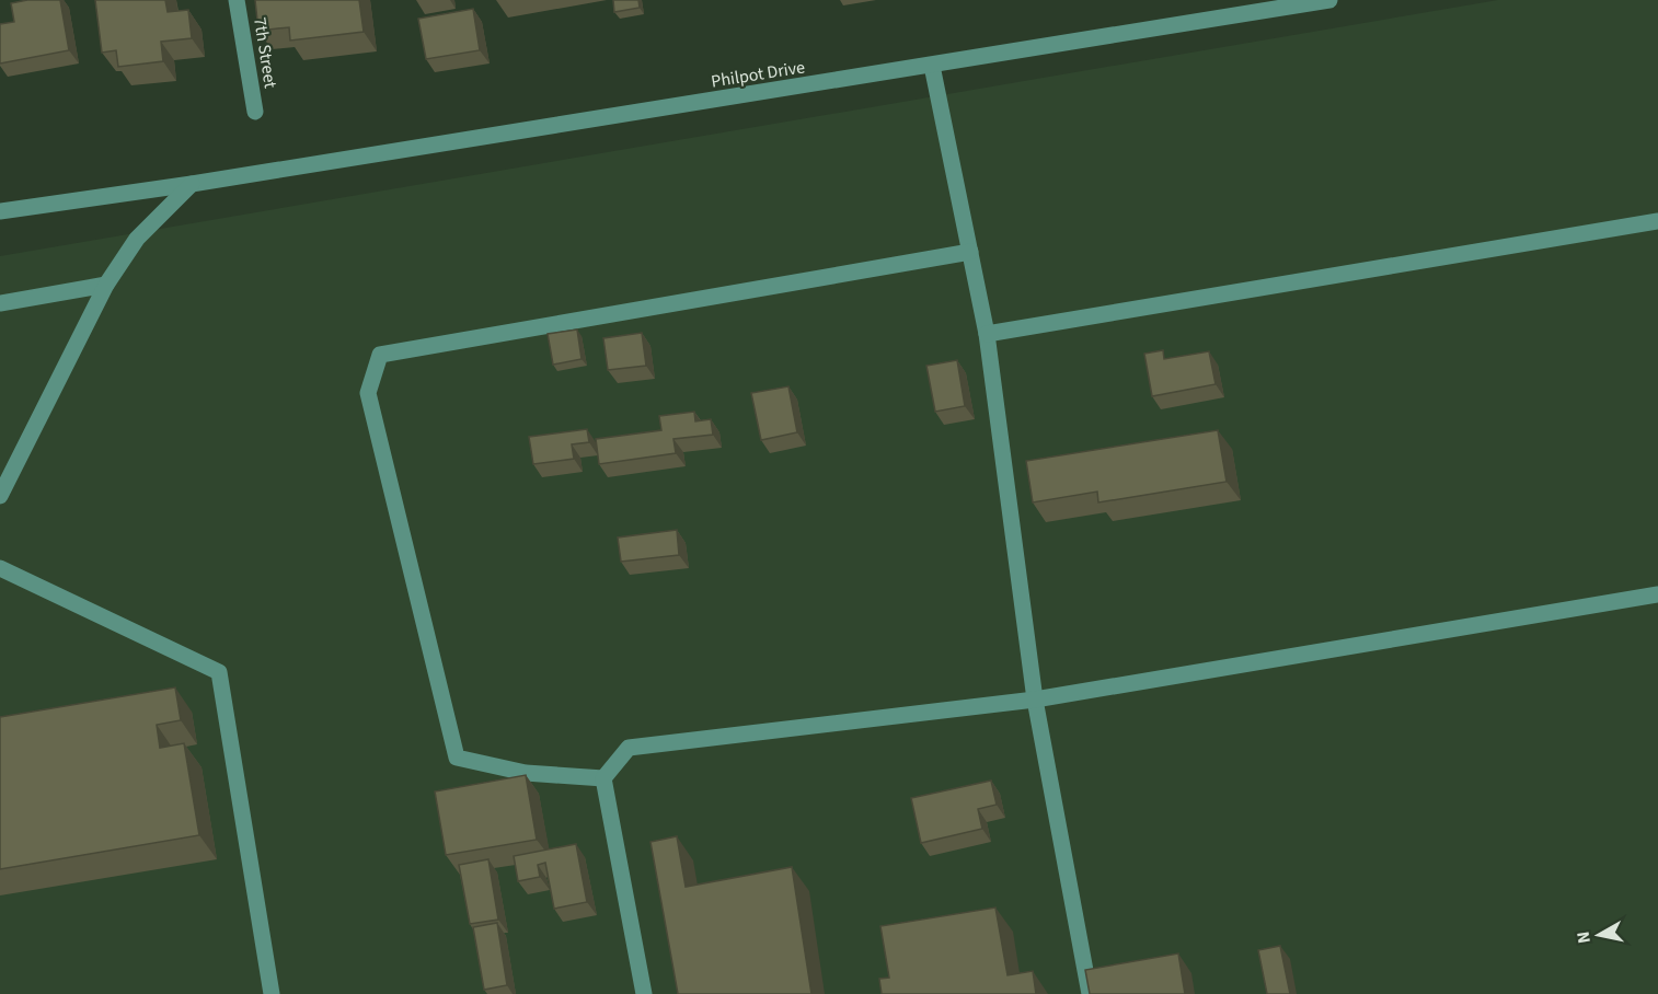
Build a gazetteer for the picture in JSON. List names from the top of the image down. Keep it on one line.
{"streets":{"street":["7th Street","Philpot Drive"]},"north":"left"}
